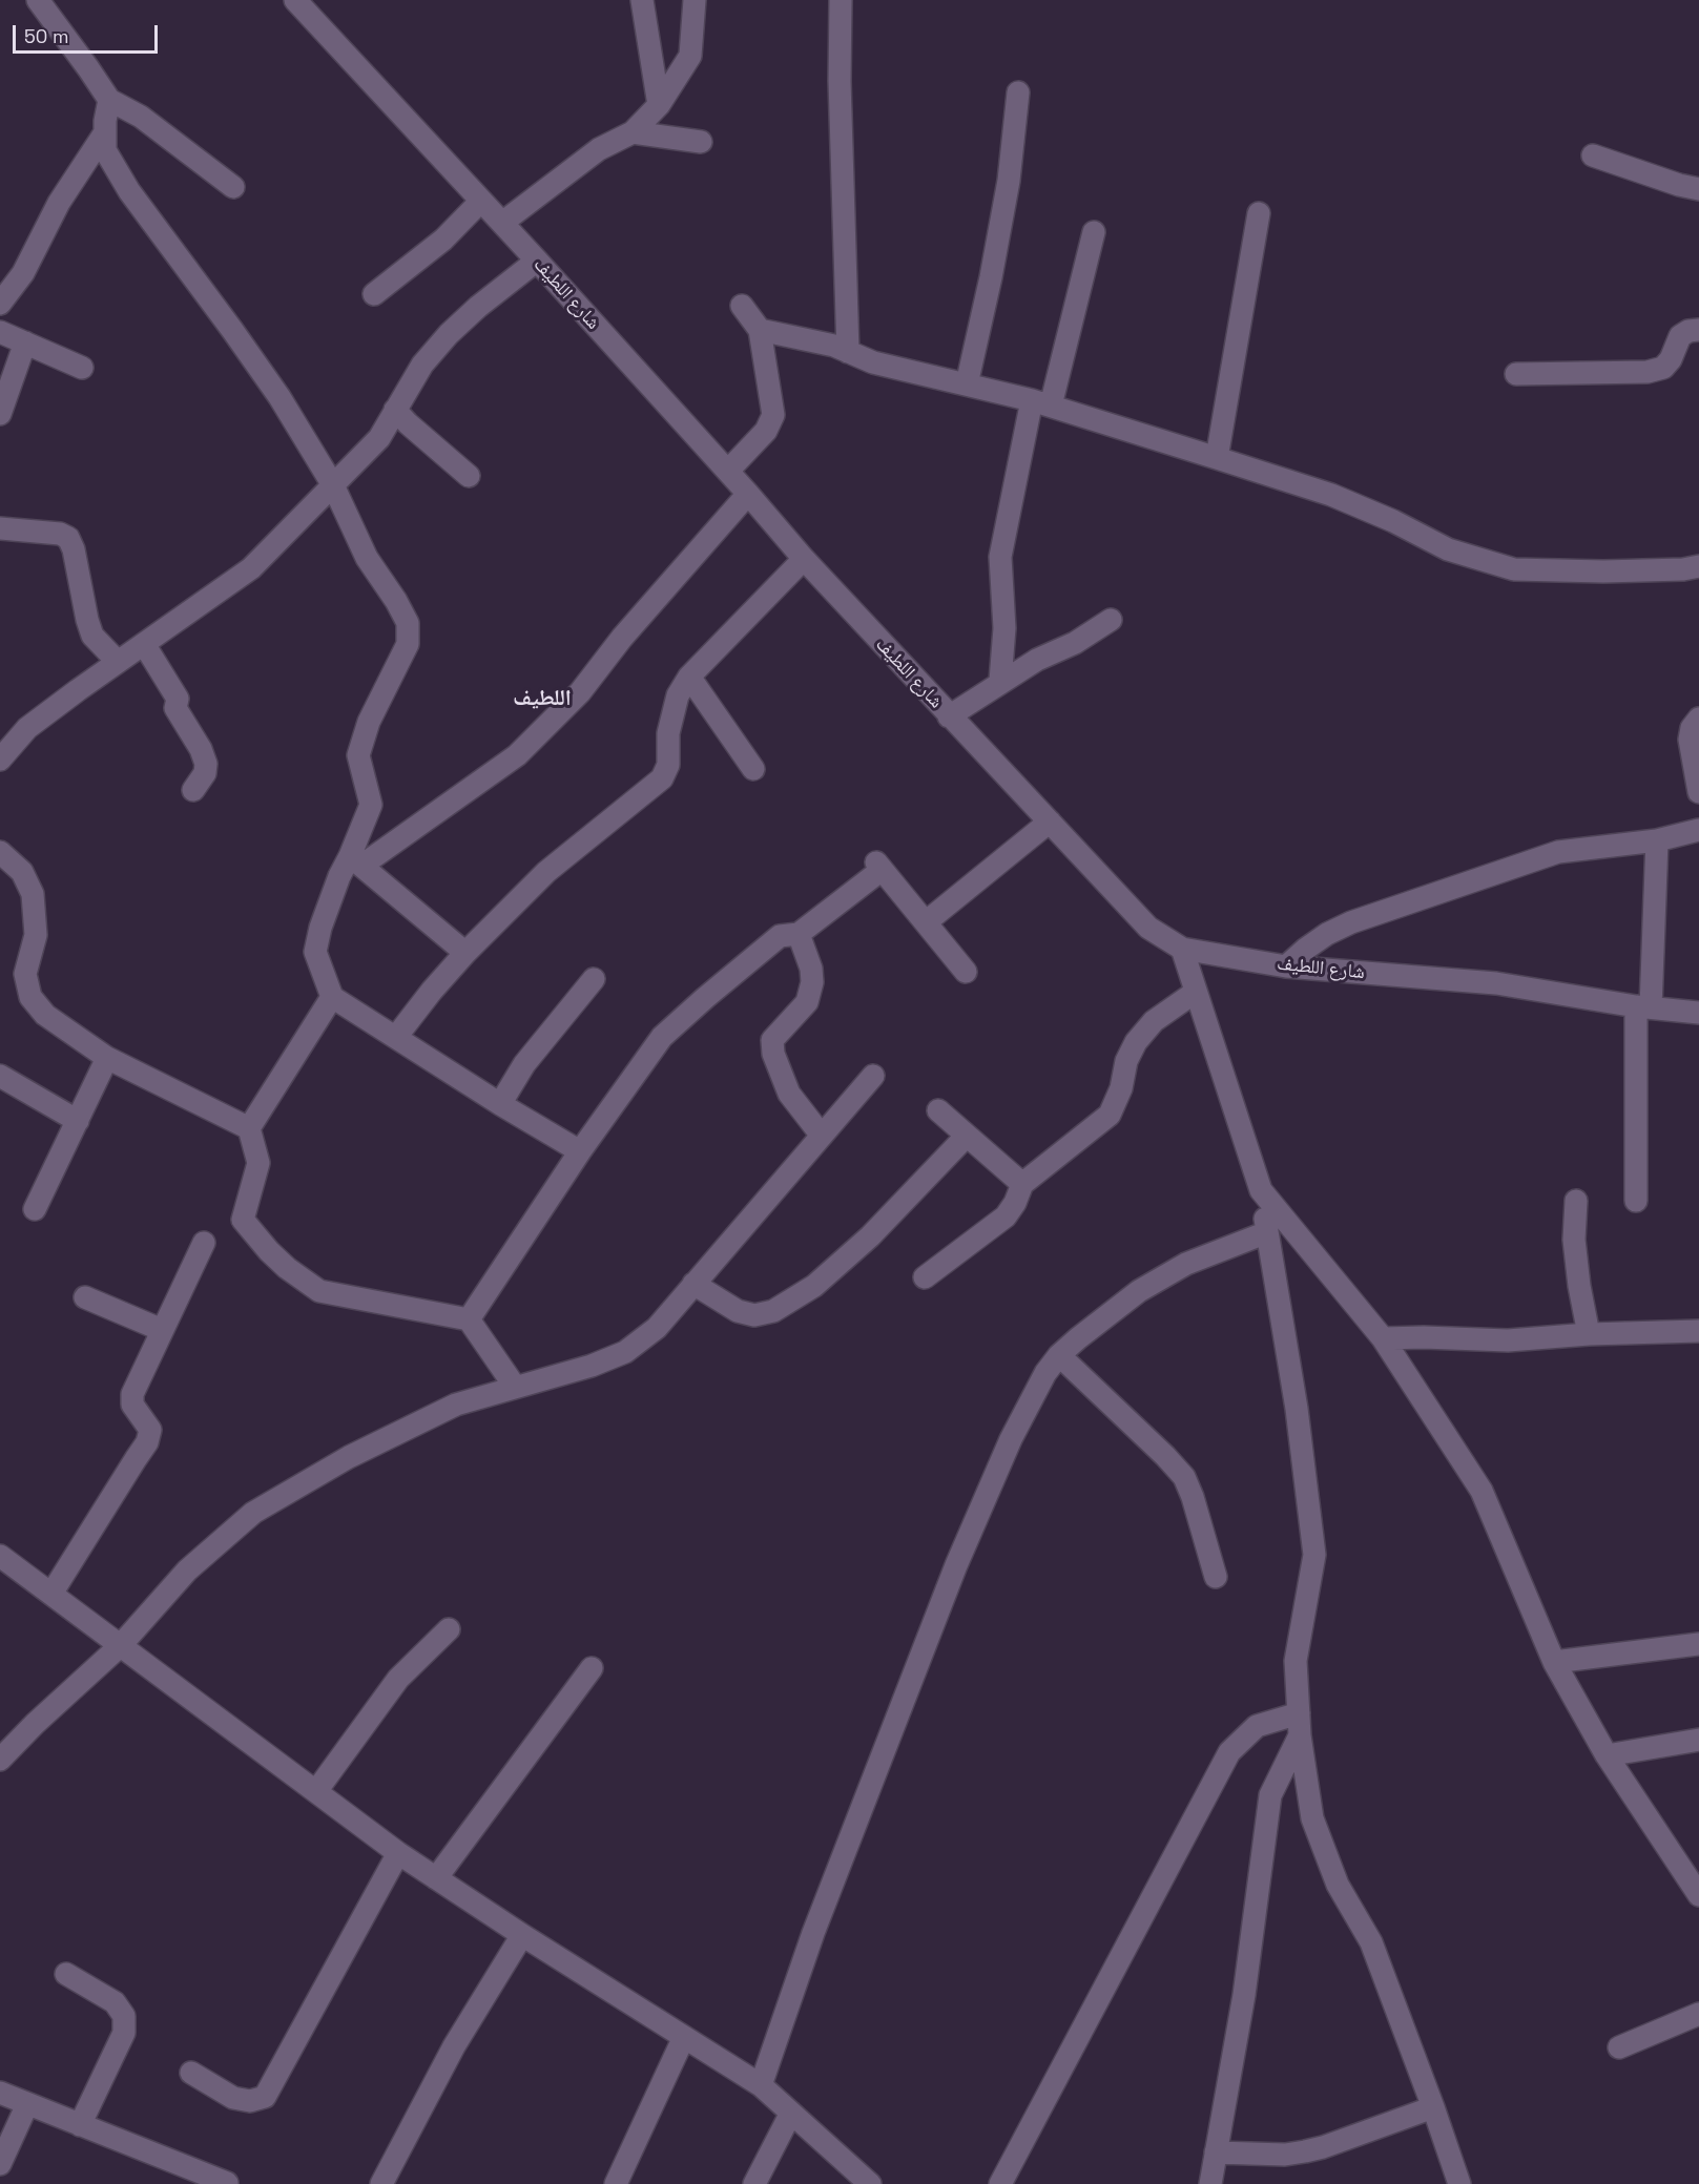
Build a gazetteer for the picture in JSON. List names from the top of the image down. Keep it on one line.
{"streets":{"street":["شارع اللطيف"]},"districts":["اللطيف"],"scale_bar":"50 m"}
